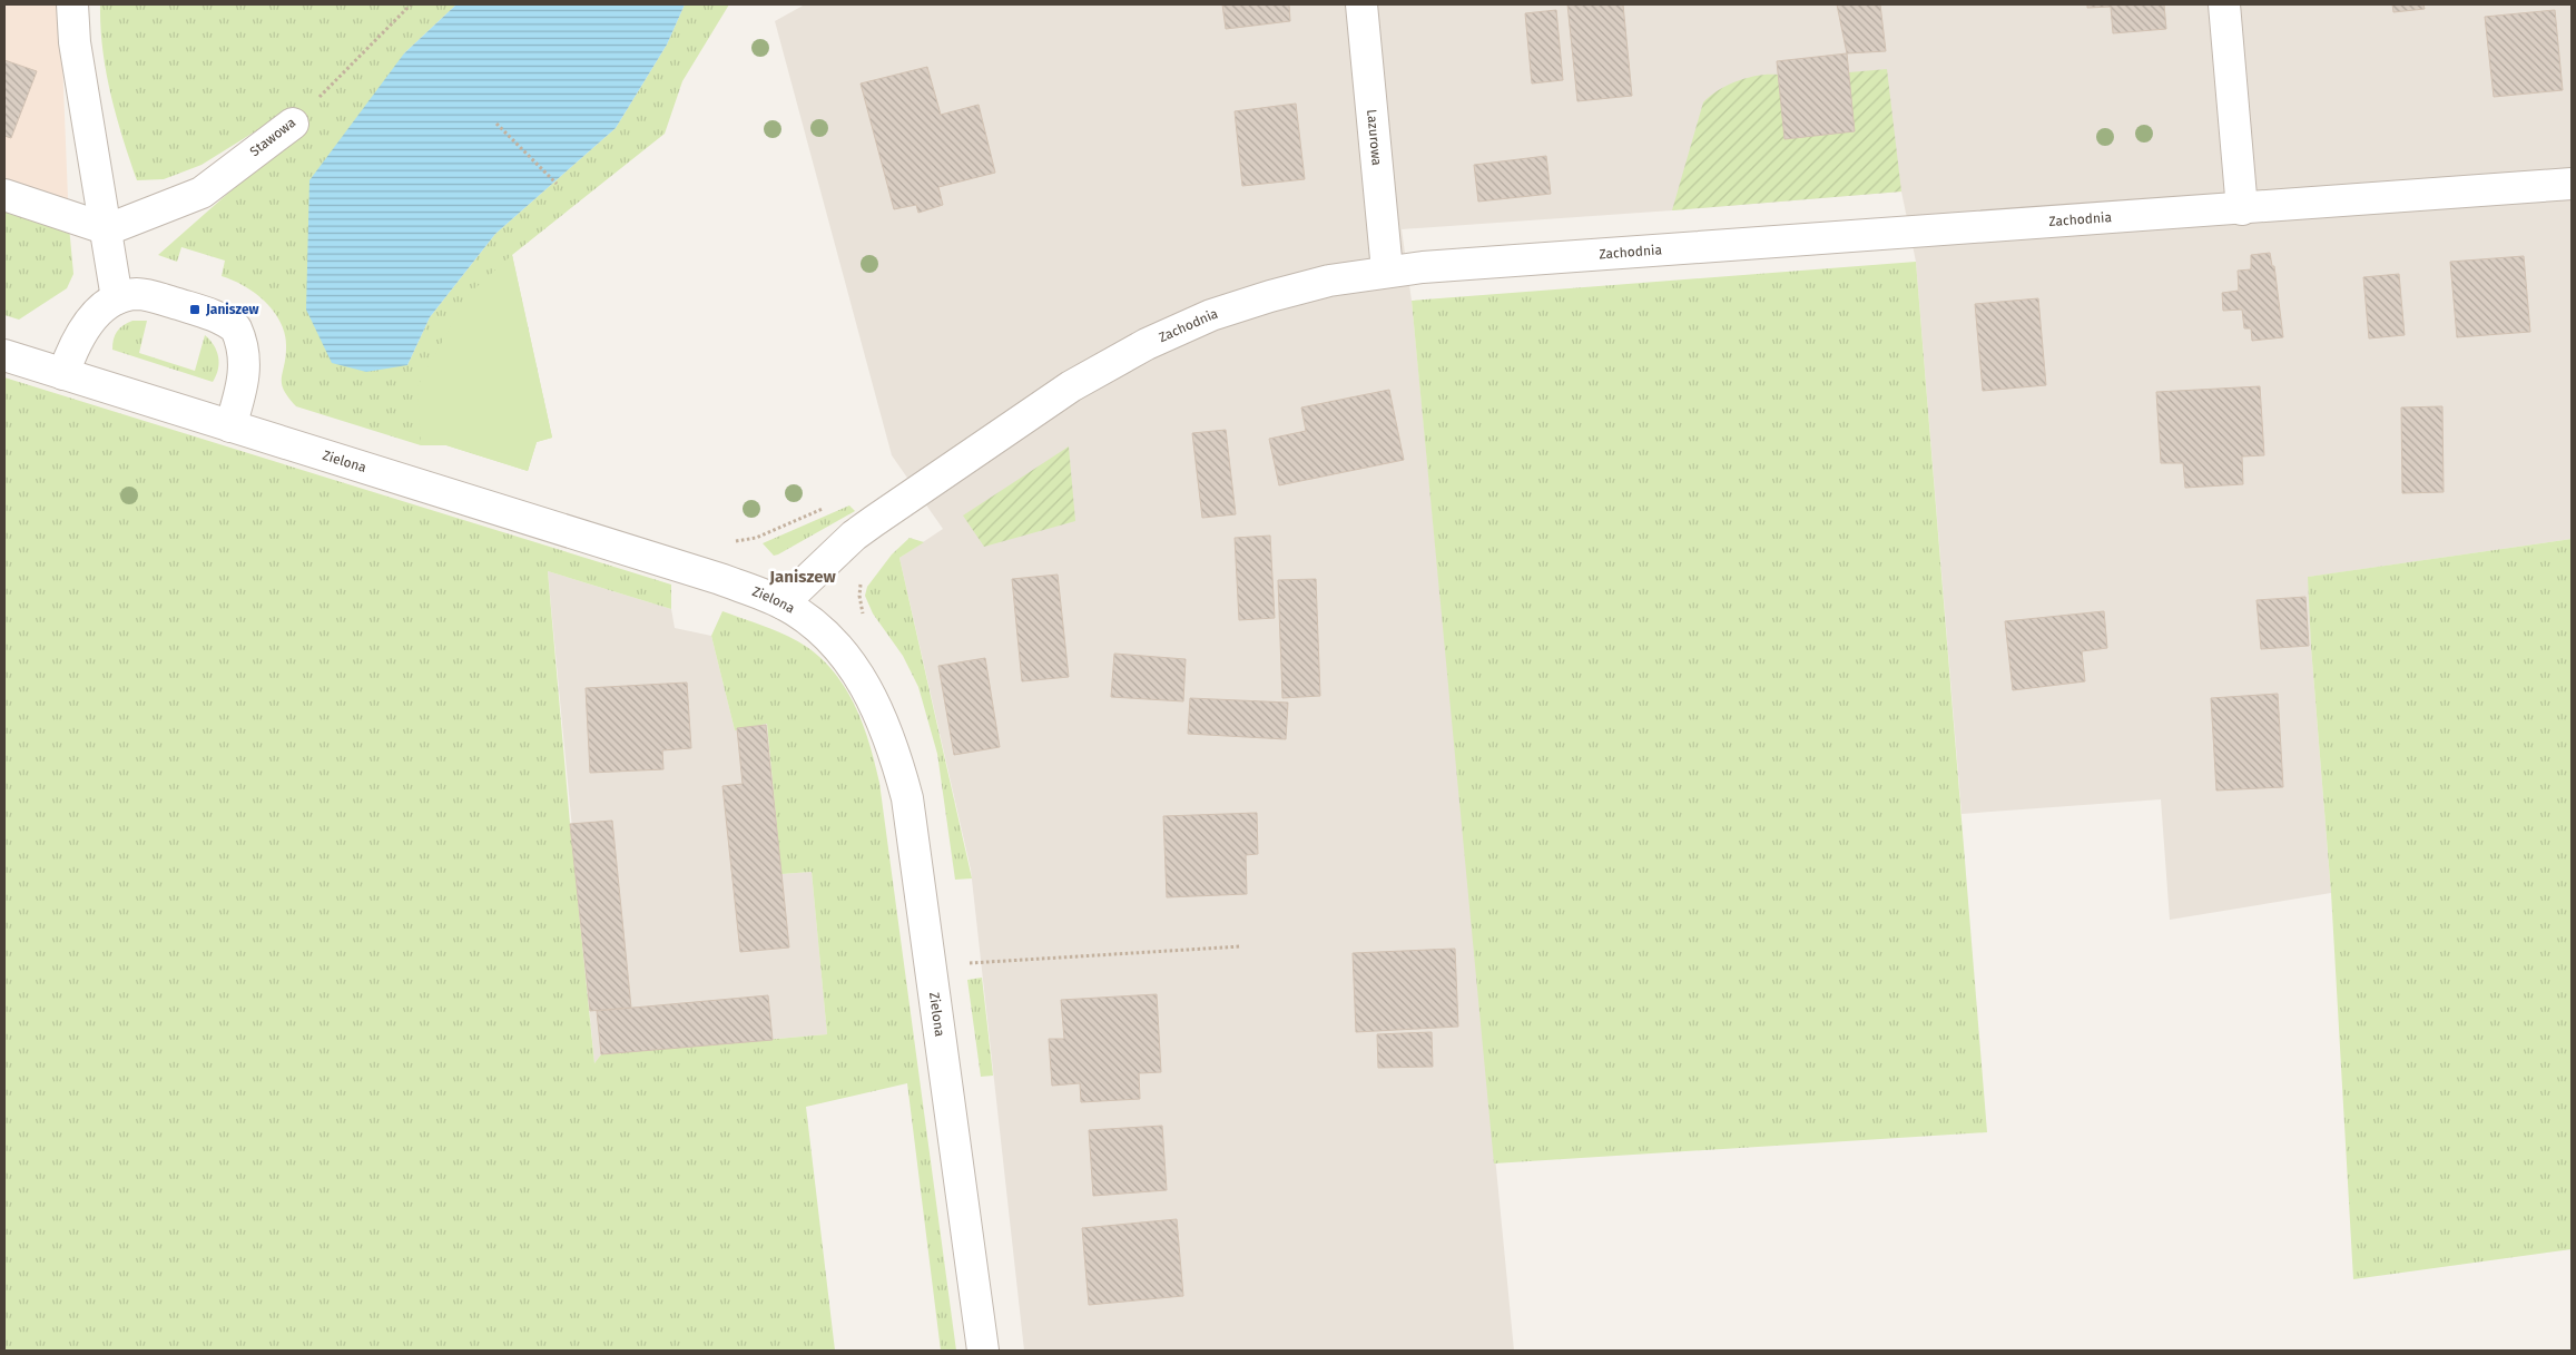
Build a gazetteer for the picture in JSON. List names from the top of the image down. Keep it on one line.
{"streets":{"street":["Stawowa","Lazurowa","Zachodnia","Zielona"]},"crossings":[["Lazurowa","Zachodnia"],["Zachodnia","Zielona"]],"districts":["Janiszew"],"places":{"transit":["Janiszew"]}}
